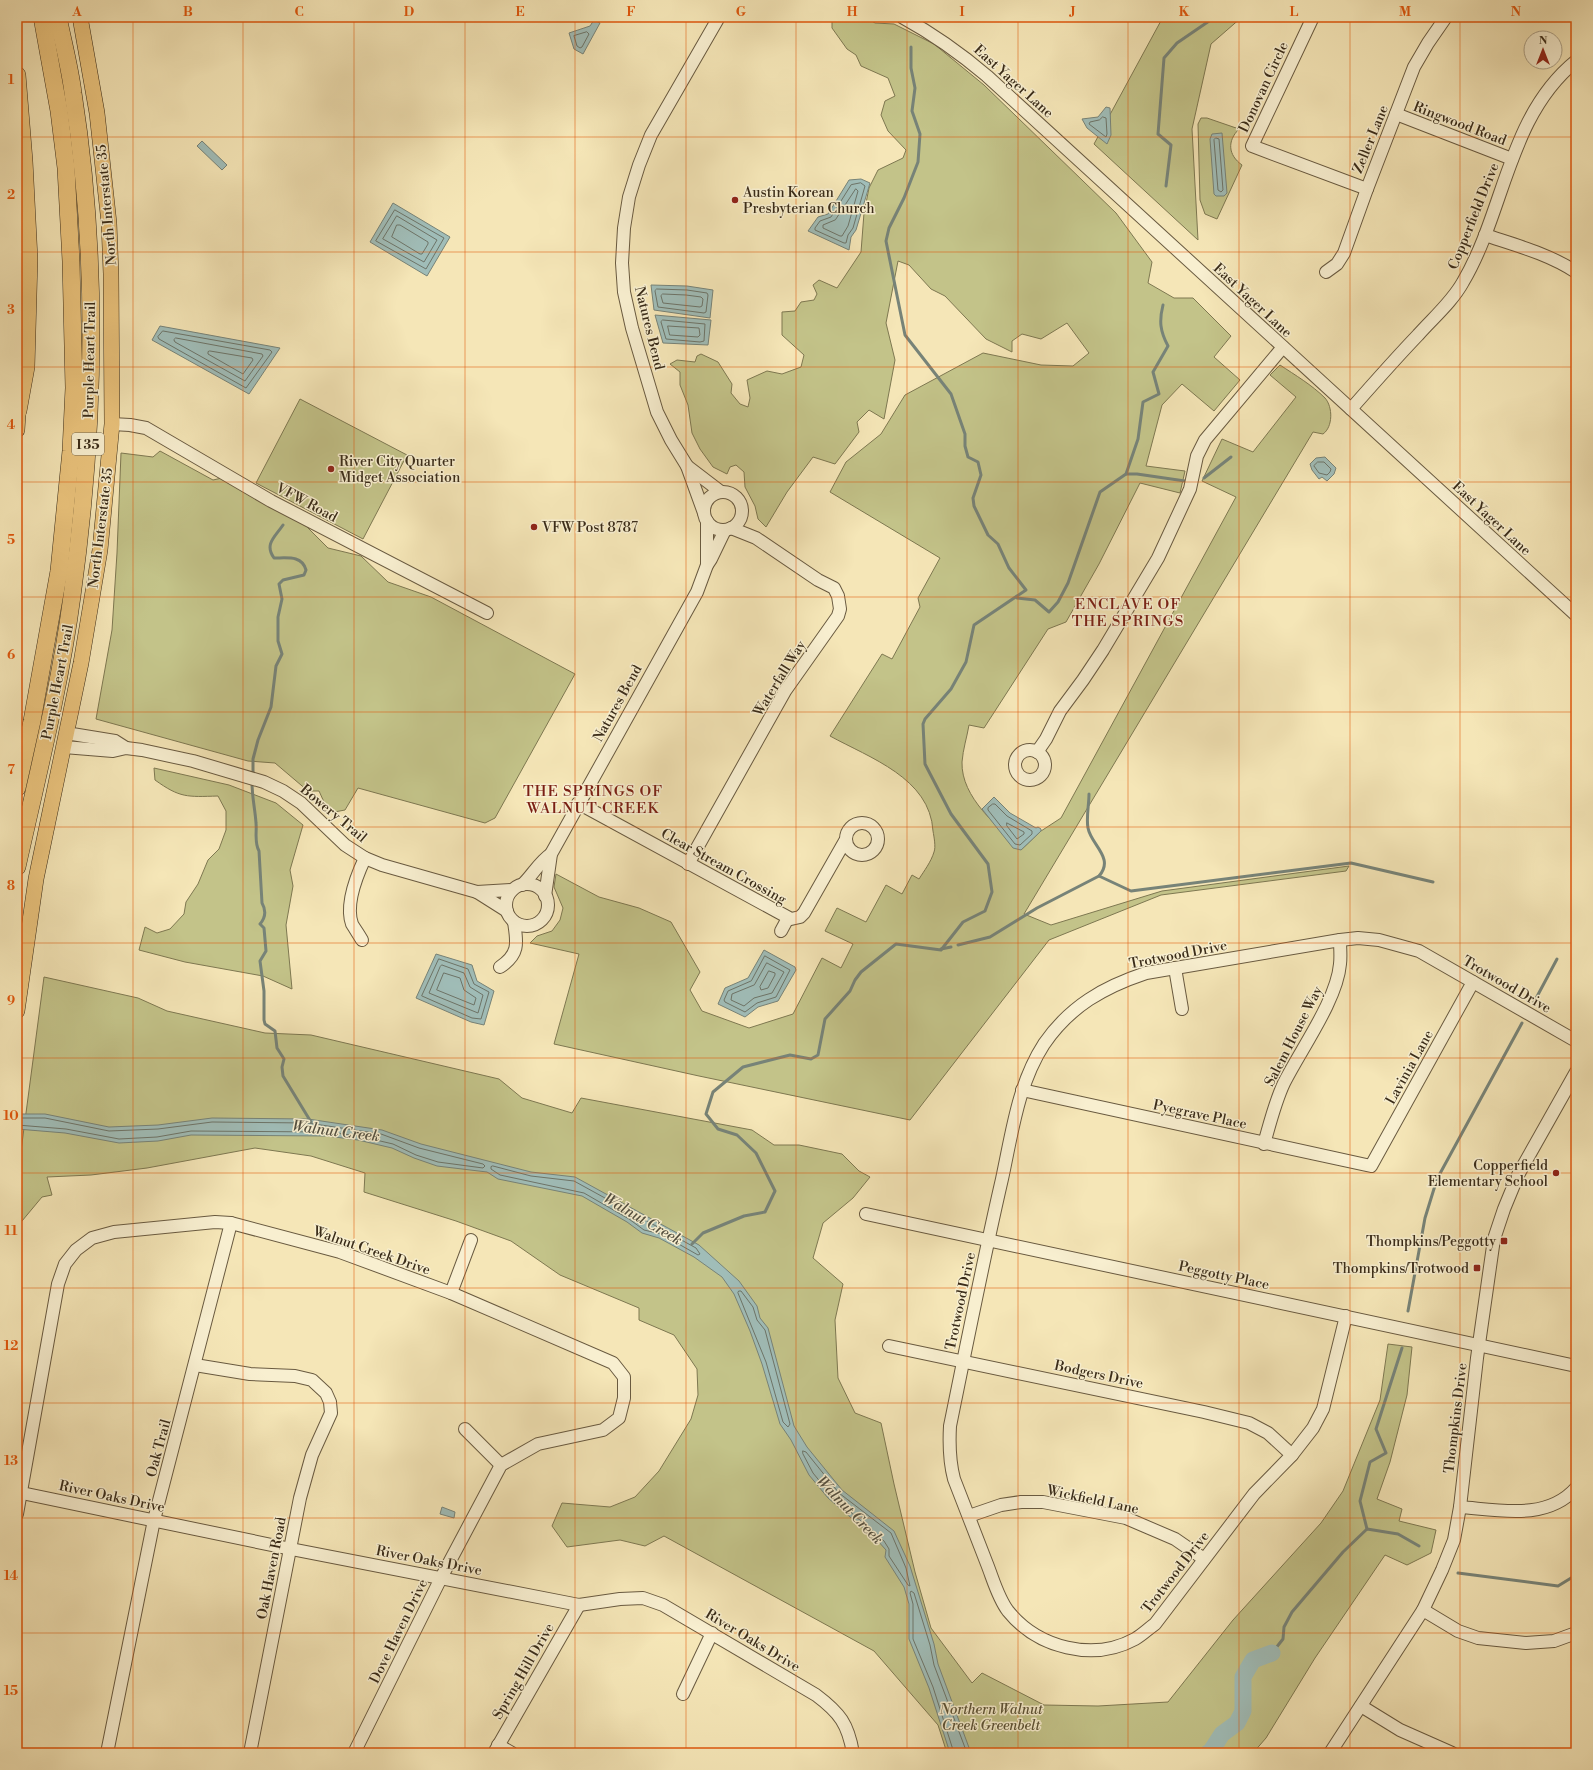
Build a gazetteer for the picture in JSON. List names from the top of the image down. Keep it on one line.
{"streets":{"highway":["Purple Heart Trail","I 35"],"main road":["North Interstate 35"],"street":["East Yager Lane","Donovan Circle","Ringwood Road","Zeller Lane","Copperfield Drive","Natures Bend","VFW Road","Waterfall Way","Bowery Trail","Clear Stream Crossing","Trotwood Drive","Salem House Way","Lavinia Lane","Pyegrave Place","Walnut Creek Drive","Peggotty Place","Bodgers Drive","Thompkins Drive","Oak Trail","River Oaks Drive","Wickfield Lane","Oak Haven Road","Dove Haven Drive","Spring Hill Drive"]},"crossings":[["East Yager Lane","Copperfield Drive"],["Donovan Circle","Zeller Lane"],["Ringwood Road","Zeller Lane"],["Ringwood Road","Copperfield Drive"],["North Interstate 35","VFW Road"],["North Interstate 35","Bowery Trail"],["Natures Bend","Waterfall Way"],["Natures Bend","Bowery Trail"],["Natures Bend","Clear Stream Crossing"],["Waterfall Way","Clear Stream Crossing"],["Trotwood Drive","Salem House Way"],["Trotwood Drive","Lavinia Lane"],["Trotwood Drive","Pyegrave Place"],["Trotwood Drive","Peggotty Place"],["Trotwood Drive","Bodgers Drive"],["Trotwood Drive","Wickfield Lane"],["Salem House Way","Pyegrave Place"],["Lavinia Lane","Pyegrave Place"],["Walnut Creek Drive","Oak Trail"],["Walnut Creek Drive","River Oaks Drive"],["Walnut Creek Drive","Dove Haven Drive"],["Peggotty Place","Thompkins Drive"],["Oak Trail","River Oaks Drive"],["Oak Trail","Oak Haven Road"],["River Oaks Drive","Oak Haven Road"],["River Oaks Drive","Dove Haven Drive"],["River Oaks Drive","Spring Hill Drive"]],"districts":["ENCLAVE OF THE SPRINGS","THE SPRINGS OF WALNUT CREEK"],"water":["Walnut Creek"],"parks":["Northern Walnut Creek Greenbelt"],"places":{"other":["Austin Korean Presbyterian Church","River City Quarter Midget Association","VFW Post 8787","Copperfield Elementary School"],"transit":["Thompkins/Peggotty","Thompkins/Trotwood"]},"north":"top","grid":{"columns":["A","B","C","D","E","F","G","H","I","J","K","L","M","N"],"rows":["1","2","3","4","5","6","7","8","9","10","11","12","13","14","15"]}}
